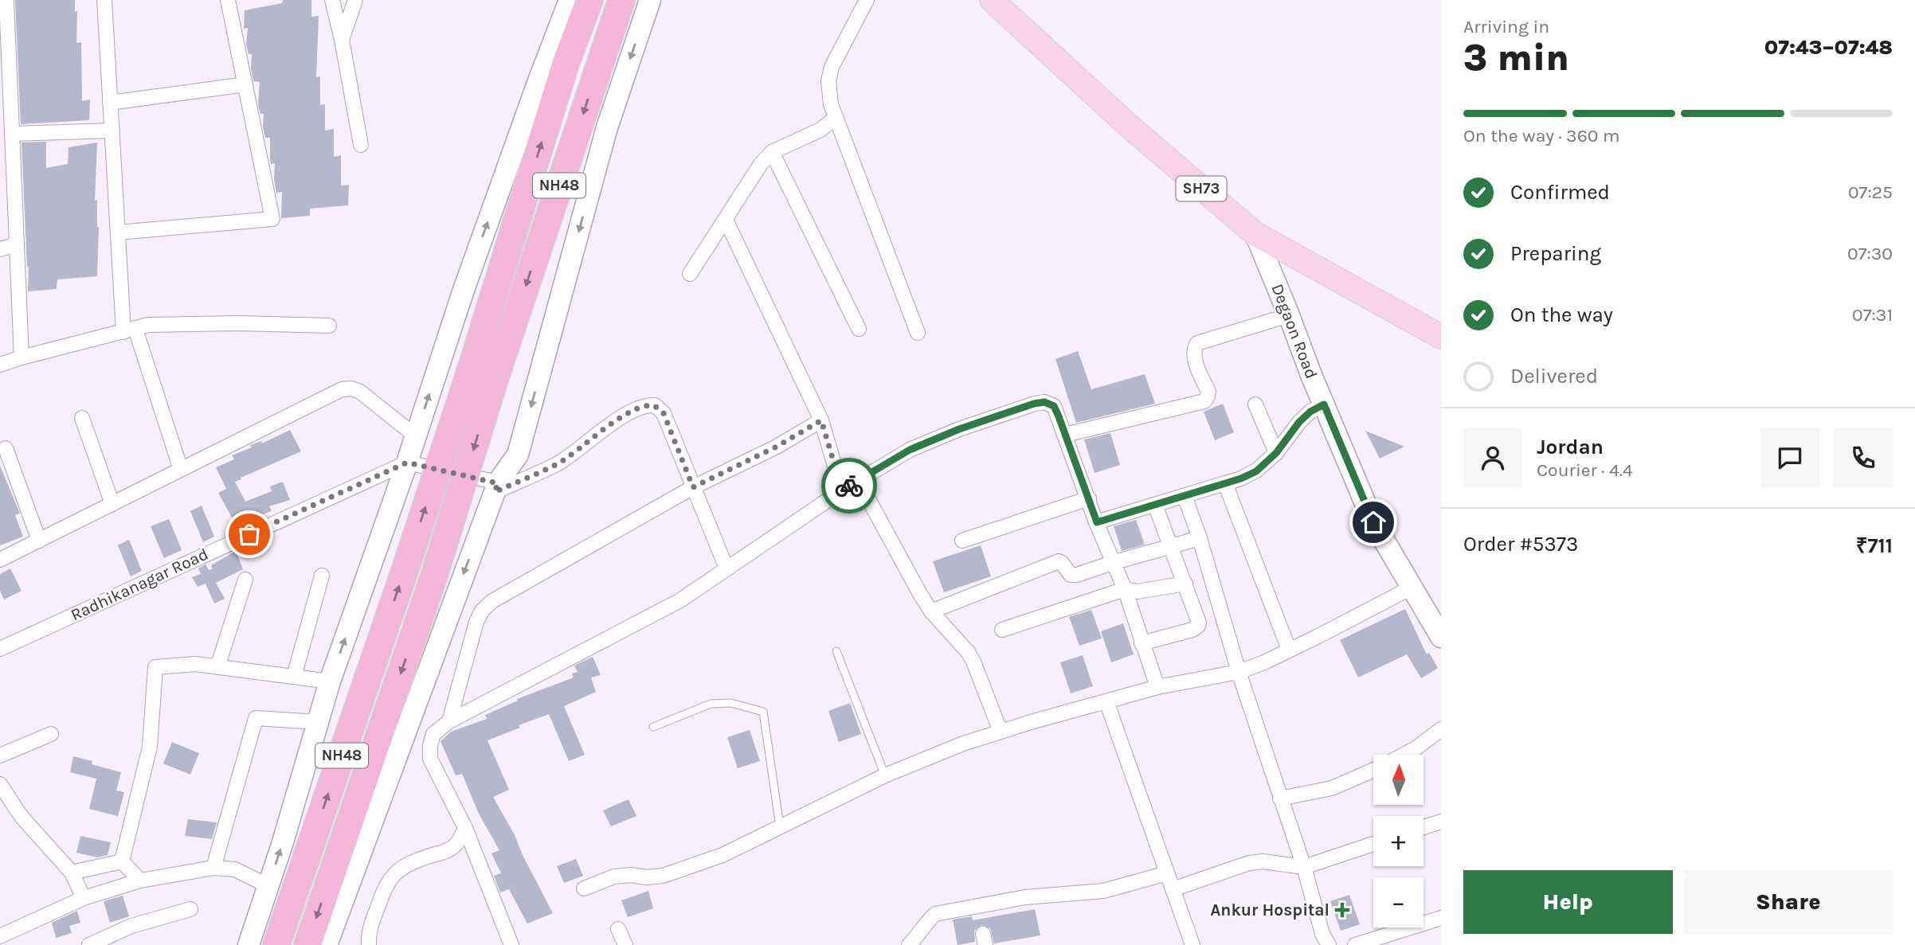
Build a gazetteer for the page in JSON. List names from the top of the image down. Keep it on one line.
{"streets":{"highway":["NH48"],"main road":["SH73","Degaon Road"],"street":["Radhikanagar Road"]},"crossings":[["SH73","Degaon Road"]],"places":{"health":["Ankur Hospital"]},"north":"top","page":{"heading":["3 min","Arriving in","07:43–07:48"],"panel":["Jordan","Courier · 4.4","Order #5373","₹711"],"bar":"On the way · 360 m","list":[["Confirmed","07:25"],["Preparing","07:30"],["On the way","07:31"],"Delivered"],"map_buttons":["+","−"],"buttons":["Help","Share"]}}
